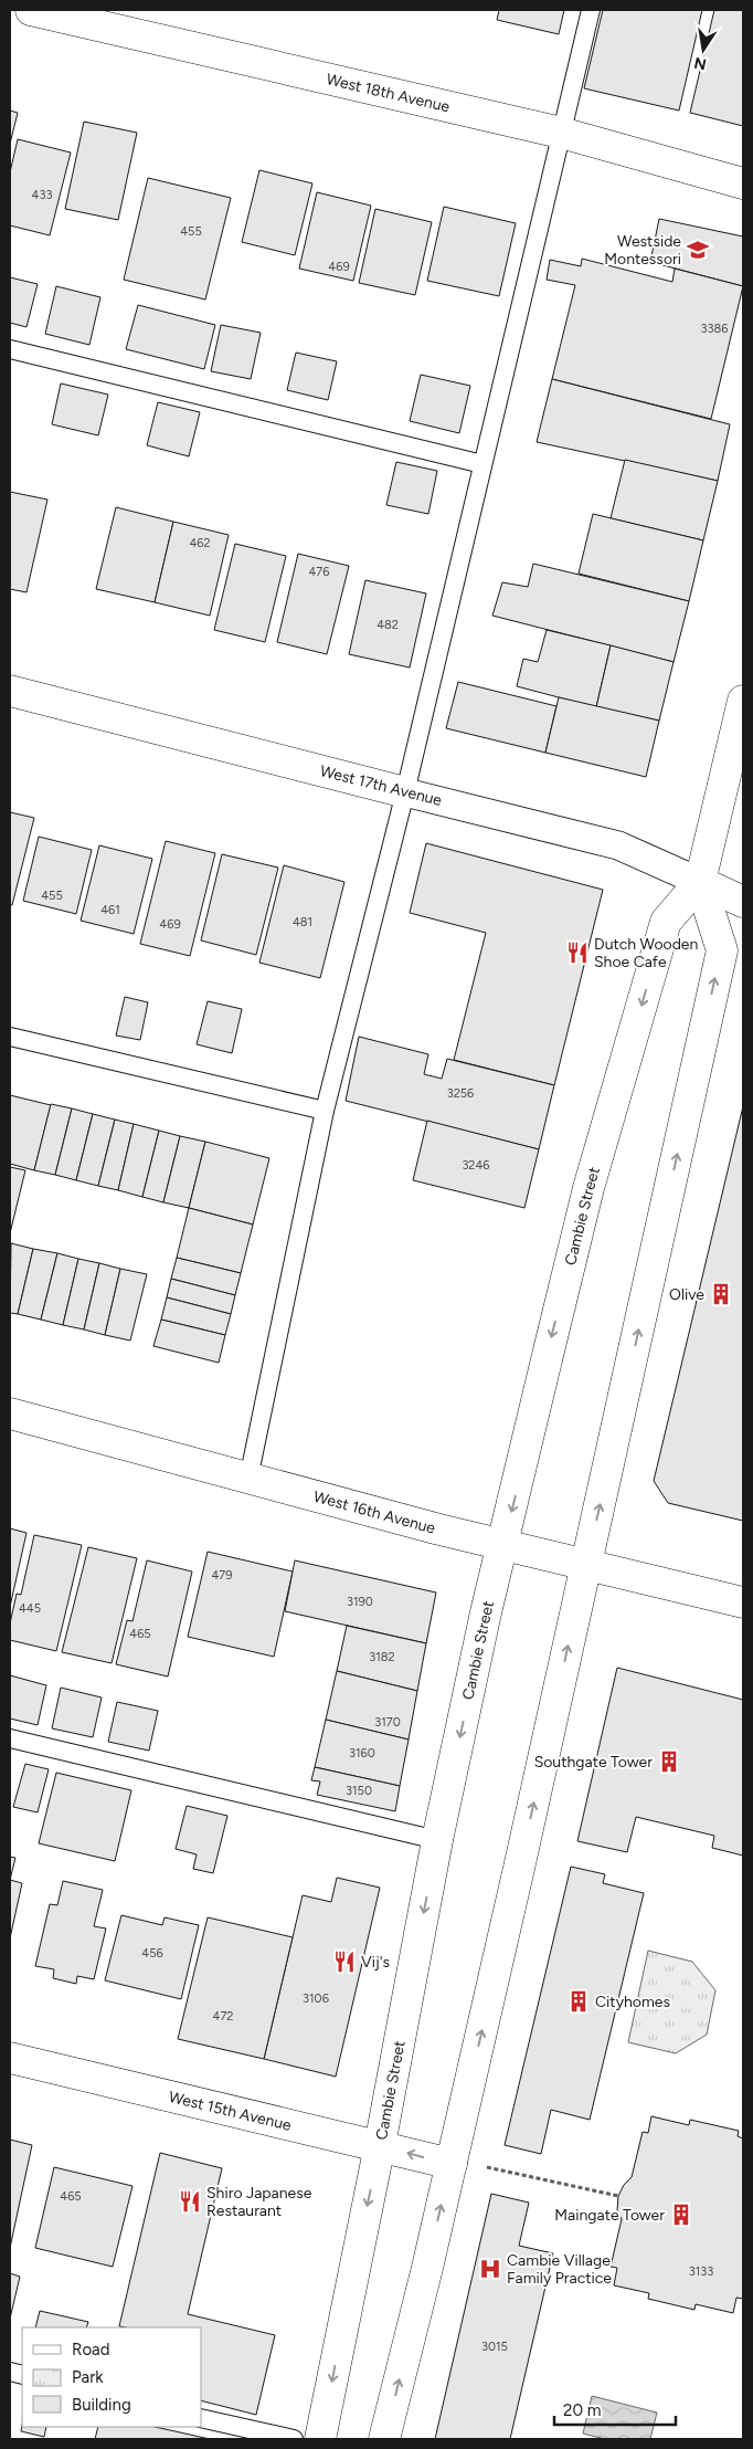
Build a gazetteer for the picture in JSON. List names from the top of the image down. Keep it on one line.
{"streets":{"main road":["West 18th Avenue","West 17th Avenue","Cambie Street","West 16th Avenue","West 15th Avenue"]},"crossings":[["West 17th Avenue","Cambie Street"],["Cambie Street","West 16th Avenue"],["Cambie Street","West 15th Avenue"]],"places":{"school or university":["Westside Montessori"],"restaurant":["Dutch Wooden Shoe Cafe","Vij's","Shiro Japanese Restaurant"],"building":["Olive","Southgate Tower","Cityhomes","Maingate Tower"],"hospital":["Cambie Village Family Practice"]},"house_numbers":["433","455","469","3386","462","476","482","455","461","481","469","3256","3246","479","3190","445","465","3182","3170","3160","3150","456","3106","472","465","3133","3015"],"legend":["Road","Park","Building"],"scale_bar":"20 m","north":"bottom"}
